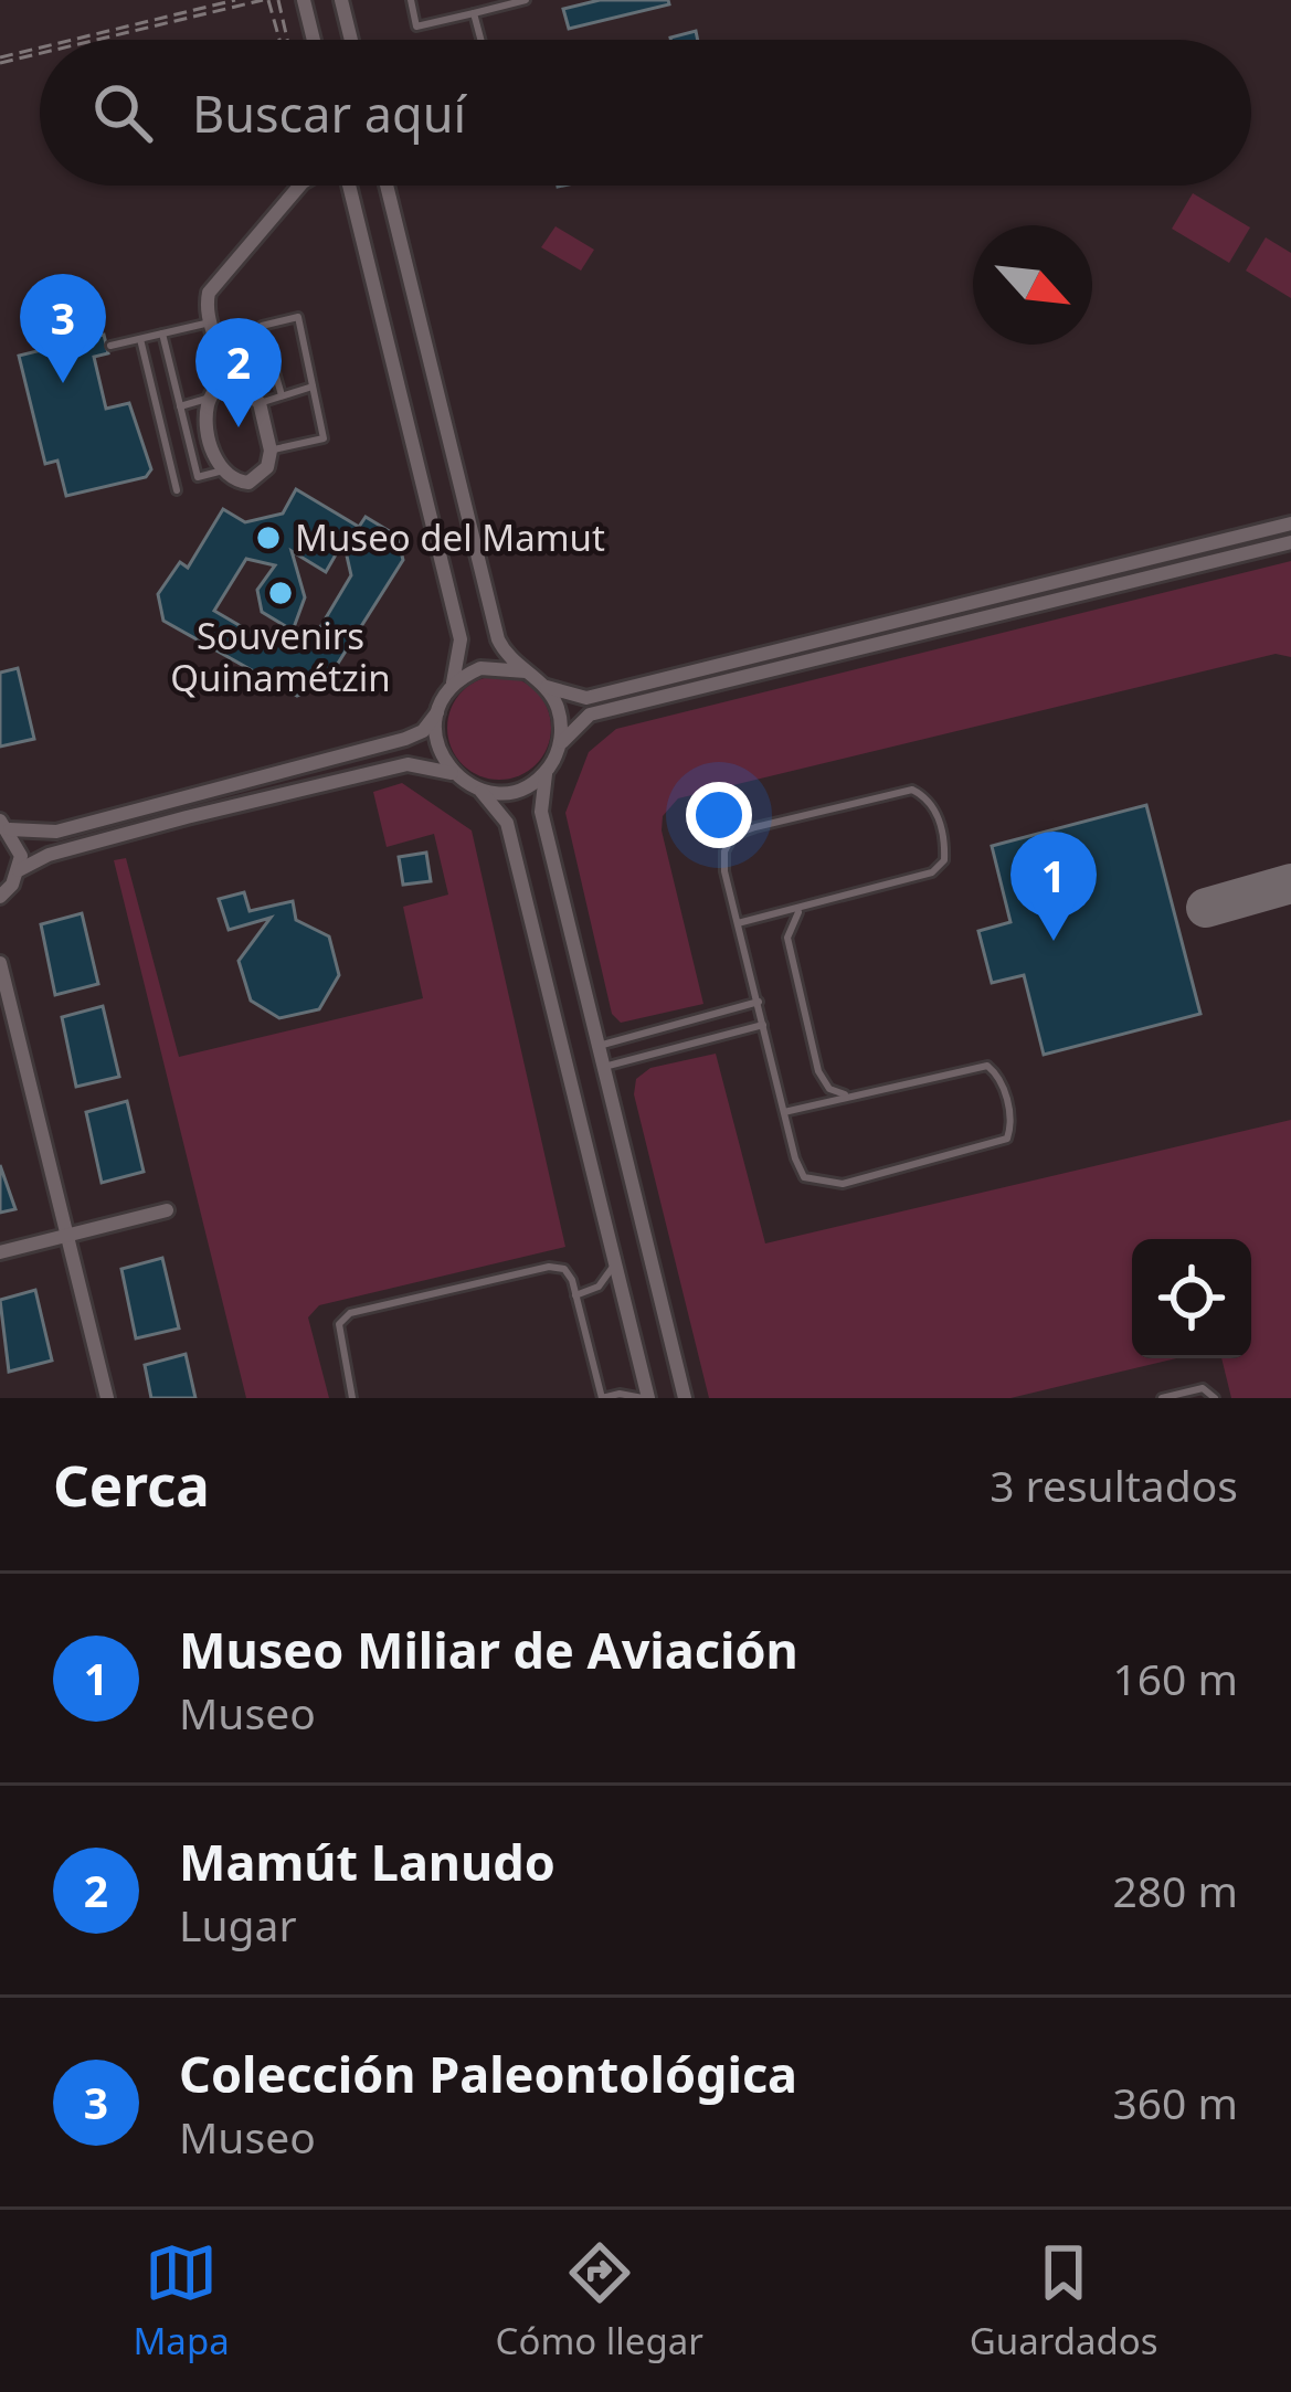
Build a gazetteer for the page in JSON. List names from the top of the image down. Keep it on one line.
{"places":["Museo del Mamut","Souvenirs Quinamétzin"],"north":"bottom right","page":{"search":"Buscar aquí","pins":["3","2","1"],"heading":["Cerca","3 resultados"],"list":[{"mark":"1","name":"Museo Miliar de Aviación","note":"Museo","value":"160 m"},{"mark":"2","name":"Mamút Lanudo","note":"Lugar","value":"280 m"},{"mark":"3","name":"Colección Paleontológica","note":"Museo","value":"360 m"}],"nav":["Mapa","Cómo llegar","Guardados"]}}
